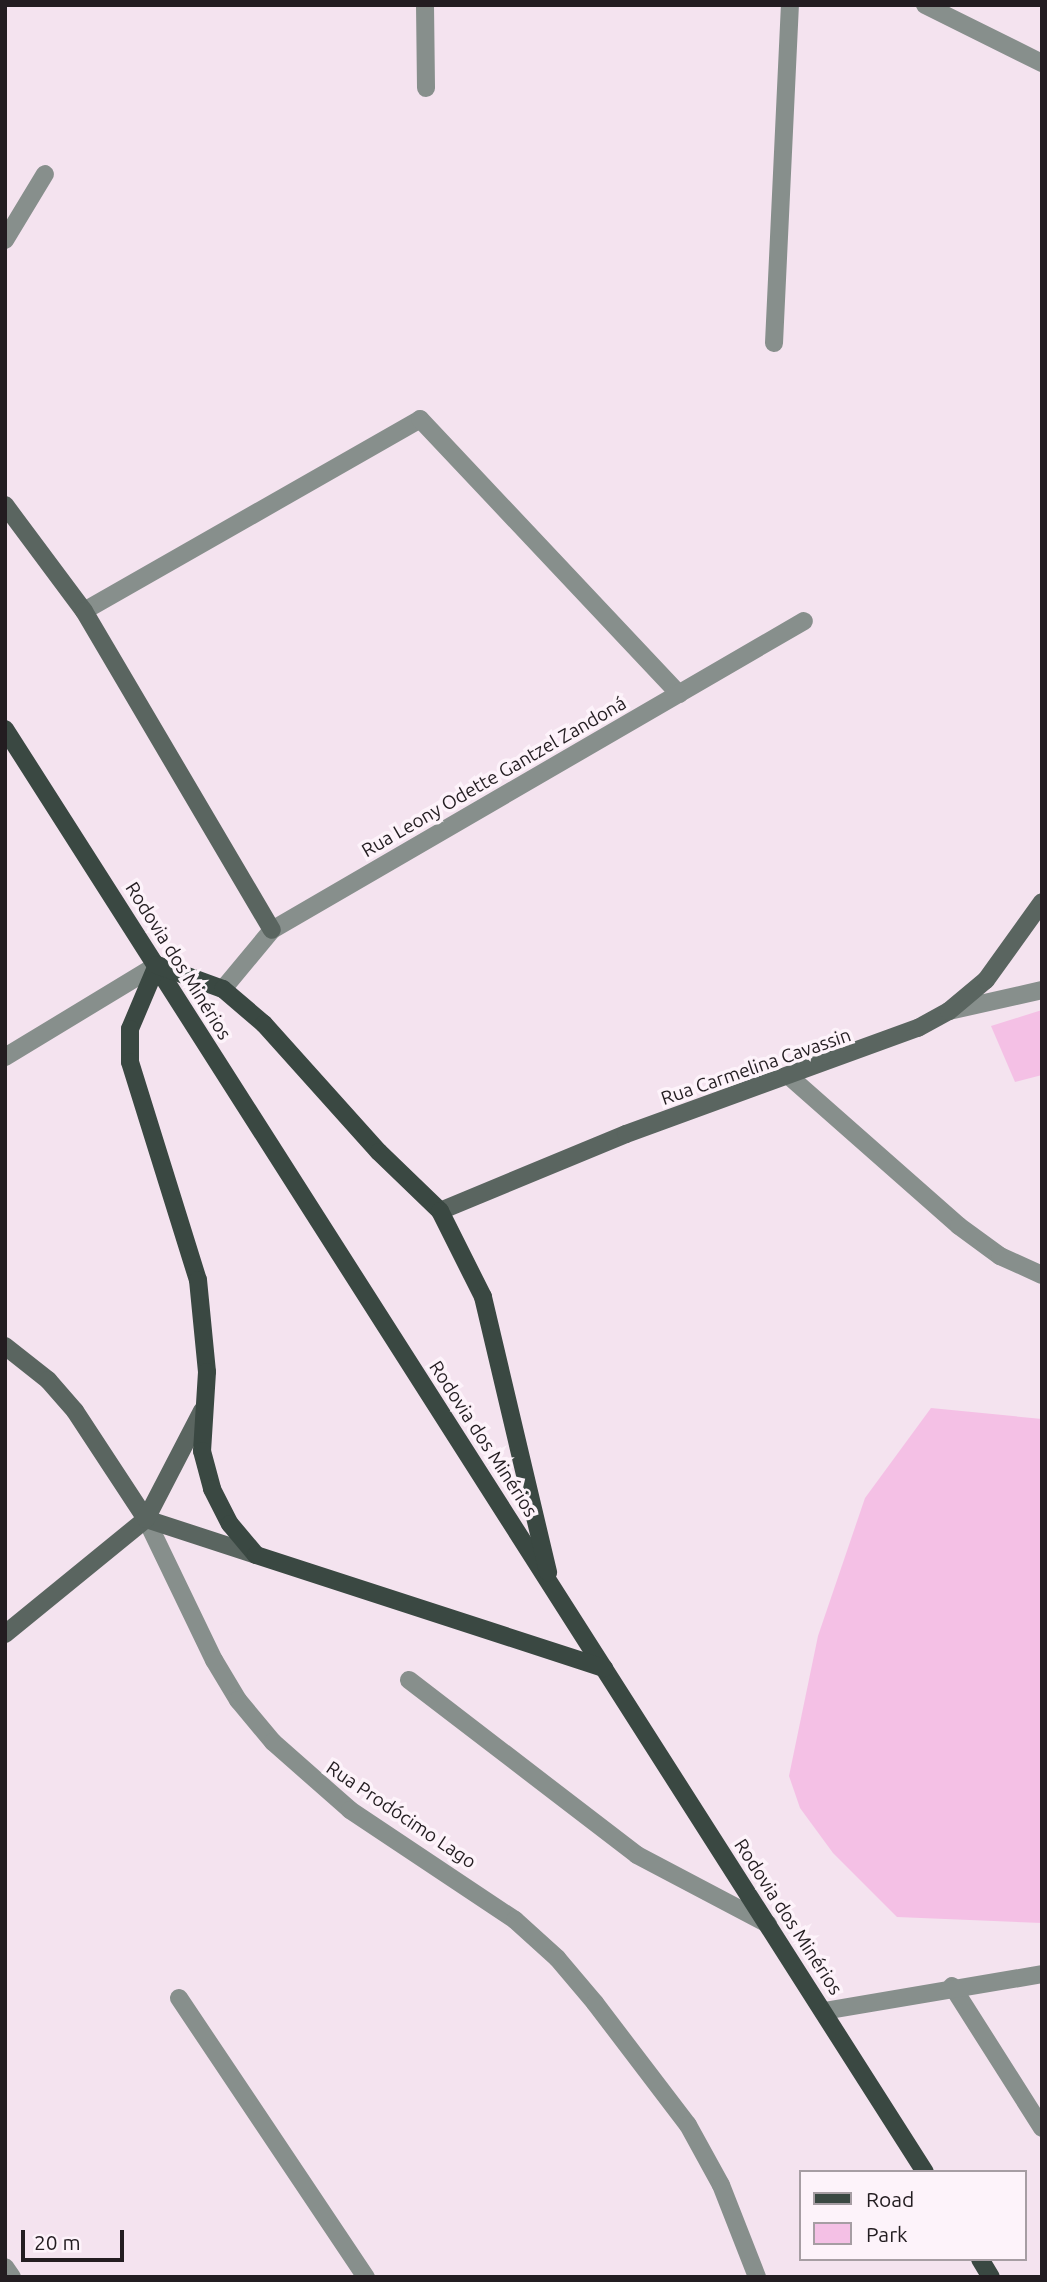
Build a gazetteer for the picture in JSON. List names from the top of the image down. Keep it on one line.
{"streets":{"main road":["Rodovia dos Minérios","Rua Carmelina Cavassin","Rua Prodócimo Lago"],"street":["Rua Leony Odette Gantzel Zandoná"]},"legend":["Road","Park"],"scale_bar":"20 m"}
